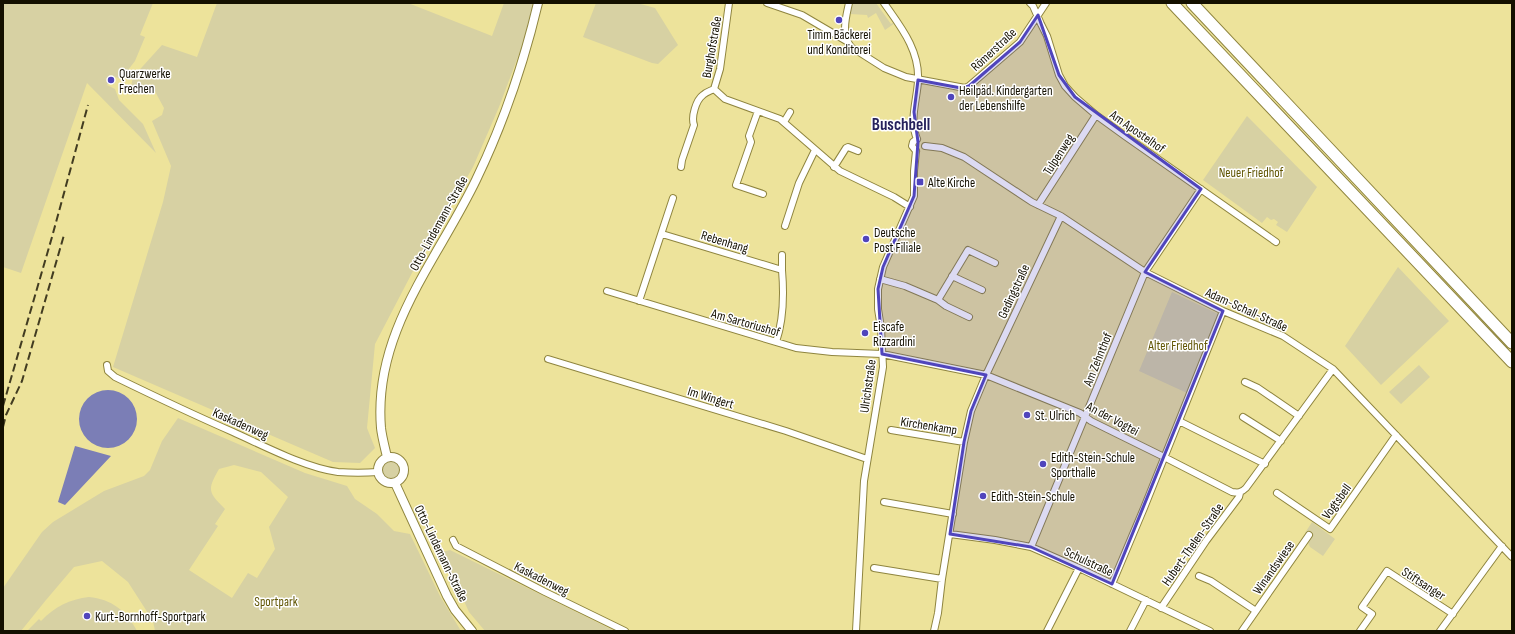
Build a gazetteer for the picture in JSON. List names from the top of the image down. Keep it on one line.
{"streets":{"street":["Burghofstraße","Römerstraße","Am Apostelhof","Tulpenweg","Otto-Lindemann-Straße","Rebenhang","Gedingstraße","Adam-Schall-Straße","Am Sartoriushof","Am Zehnthof","Ulrichstraße","Im Wingert","An der Vogtei","Kaskadenweg","Kirchenkamp","Vogtsbell","Hubert-Thelen-Straße","Schulstraße","Winandswiese","Stiftsanger"]},"crossings":[["Burghofstraße","Ulrichstraße"],["Römerstraße","Am Apostelhof"],["Am Apostelhof","Tulpenweg"],["Am Apostelhof","Am Zehnthof"],["Tulpenweg","Adam-Schall-Straße"],["Otto-Lindemann-Straße","Kaskadenweg"],["Gedingstraße","Adam-Schall-Straße"],["Gedingstraße","An der Vogtei"],["Gedingstraße","Kirchenkamp"],["Adam-Schall-Straße","Am Zehnthof"],["Adam-Schall-Straße","Ulrichstraße"],["Adam-Schall-Straße","Vogtsbell"],["Am Sartoriushof","Ulrichstraße"],["Am Sartoriushof","An der Vogtei"],["Am Zehnthof","An der Vogtei"],["Am Zehnthof","Schulstraße"],["Ulrichstraße","Im Wingert"],["Ulrichstraße","An der Vogtei"],["An der Vogtei","Kirchenkamp"],["An der Vogtei","Hubert-Thelen-Straße"],["Kirchenkamp","Schulstraße"],["Hubert-Thelen-Straße","Schulstraße"]],"districts":["Buschbell"],"parks":["Neuer Friedhof","Alter Friedhof","Sportpark"],"places":{"other":["Timm Bäckerei und Konditorei","Quarzwerke Frechen","Heilpäd. Kindergarten der Lebenshilfe","Deutsche Post Filiale","Eiscafe Rizzardini","St. Ulrich","Edith-Stein-Schule Sporthalle","Edith-Stein-Schule","Kurt-Bornhoff-Sportpark"],"transit":["Alte Kirche"]}}
